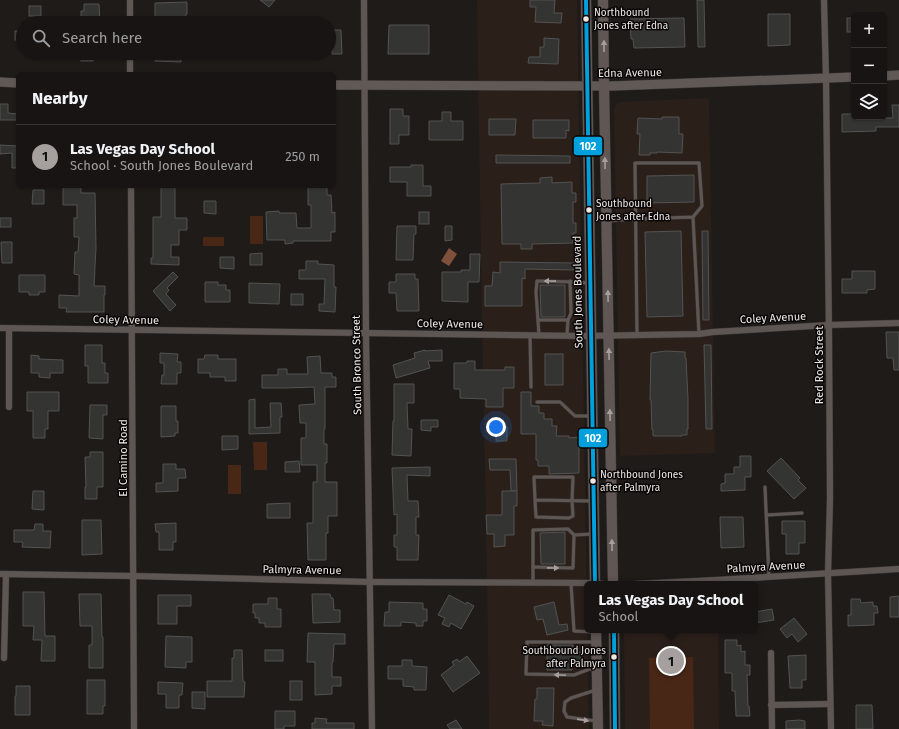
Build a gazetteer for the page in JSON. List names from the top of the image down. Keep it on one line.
{"streets":{"main road":["South Jones Boulevard"],"street":["Edna Avenue","Coley Avenue","South Bronco Street","Red Rock Street","El Camino Road","Palmyra Avenue"]},"crossings":[["Edna Avenue","South Jones Boulevard"],["Edna Avenue","South Bronco Street"],["Edna Avenue","Red Rock Street"],["South Jones Boulevard","Coley Avenue"],["Coley Avenue","South Bronco Street"],["Coley Avenue","Red Rock Street"],["Coley Avenue","El Camino Road"],["South Bronco Street","Palmyra Avenue"],["Red Rock Street","Palmyra Avenue"],["El Camino Road","Palmyra Avenue"]],"places":["Northbound Jones after Edna","Southbound Jones after Edna","Northbound Jones after Palmyra","Southbound Jones after Palmyra"],"lines":["transit line 102"],"page":{"map_buttons":["+","−"],"search":"Search here","heading":"Nearby","list":[{"mark":"1","name":"Las Vegas Day School","note":"School · South Jones Boulevard","value":"250 m"}],"popup":["Las Vegas Day School","School"],"pins":"1"}}
